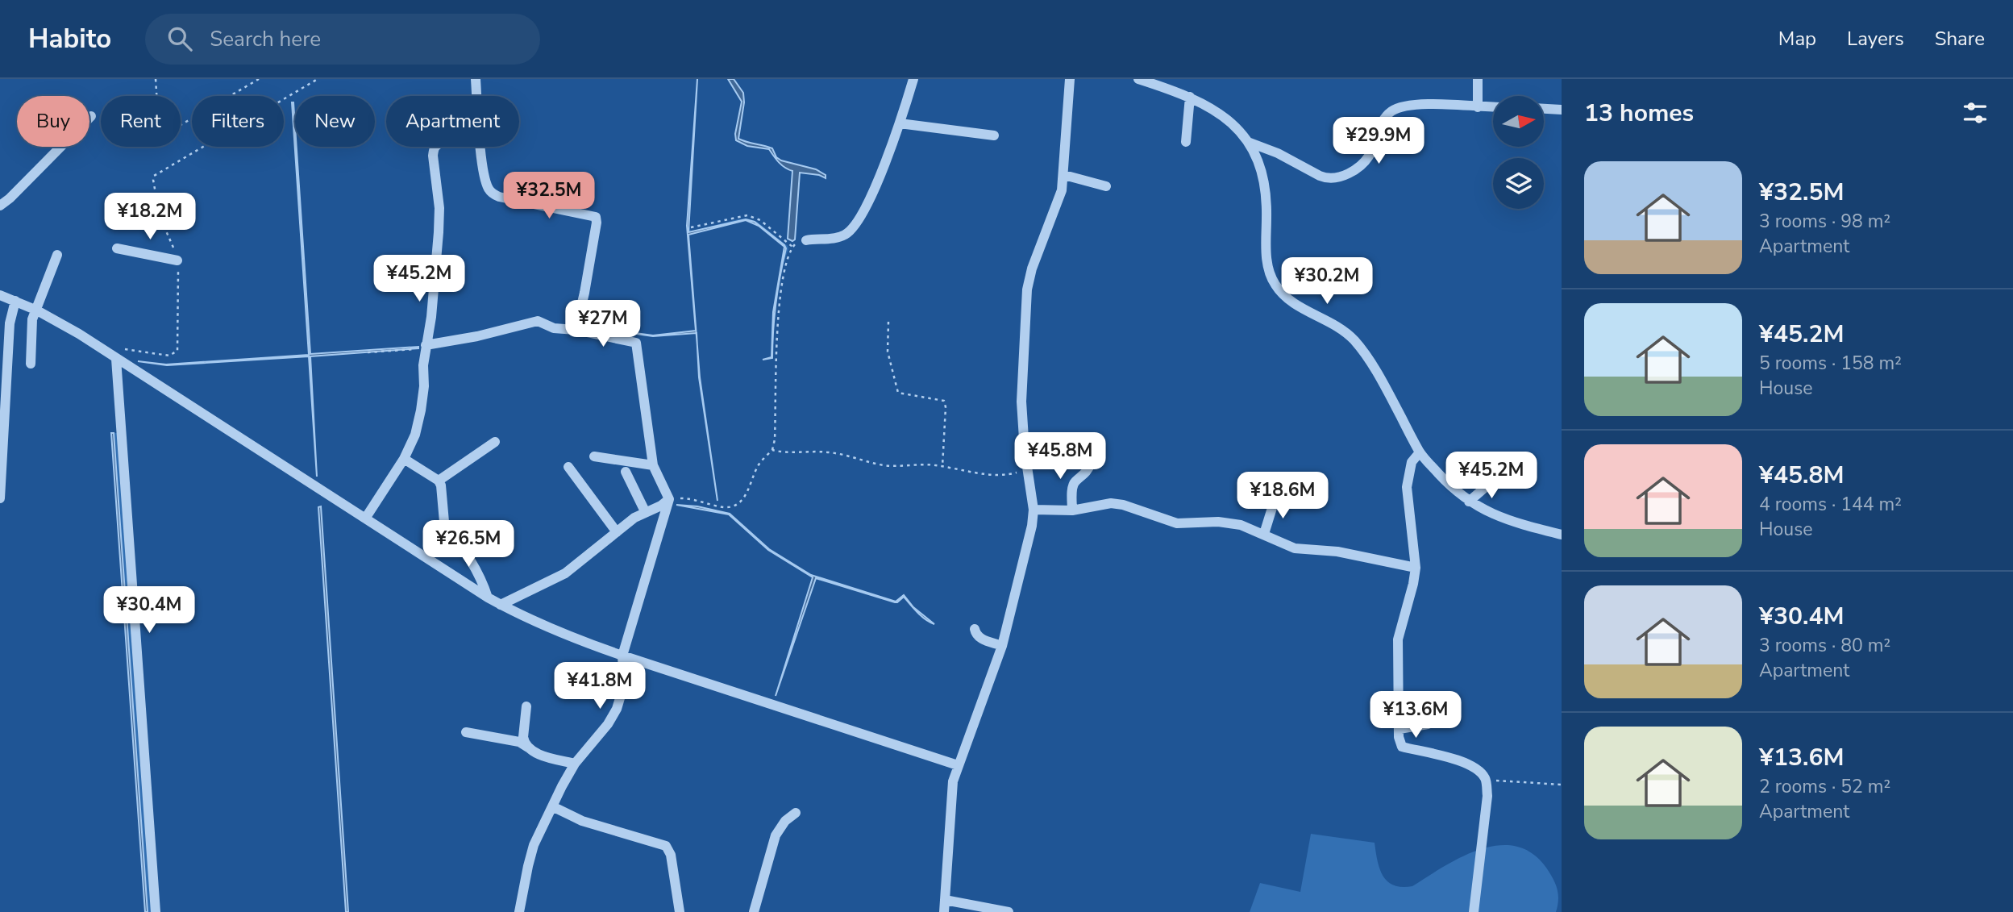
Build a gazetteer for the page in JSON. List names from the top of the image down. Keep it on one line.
{"north":"right","page":{"header":"Habito","search":"Search here","nav":["Map","Layers","Share"],"heading":"13 homes","chip":["Buy","Rent","Filters","New","Apartment"],"price":["¥29.9M","¥32.5M","¥18.2M","¥45.2M","¥30.2M","¥27M","¥45.8M","¥45.2M","¥18.6M","¥26.5M","¥30.4M","¥41.8M","¥13.6M"],"list":[{"name":"¥32.5M","note":"3 rooms · 98 m² · Apartment"},{"name":"¥45.2M","note":"5 rooms · 158 m² · House"},{"name":"¥45.8M","note":"4 rooms · 144 m² · House"},{"name":"¥30.4M","note":"3 rooms · 80 m² · Apartment"},{"name":"¥13.6M","note":"2 rooms · 52 m² · Apartment"}]}}
